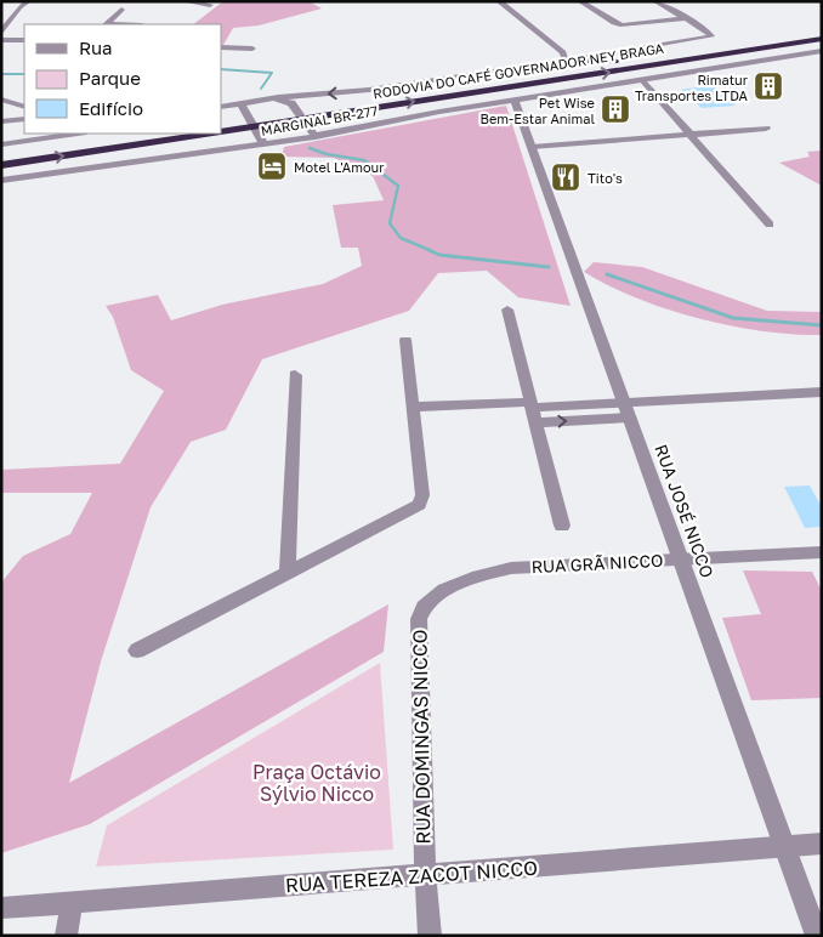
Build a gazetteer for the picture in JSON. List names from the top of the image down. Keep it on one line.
{"streets":{"highway":["RODOVIA DO CAFÉ GOVERNADOR NEY BRAGA"],"street":["MARGINAL BR-277","RUA JOSÉ NICCO","RUA GRÃ NICCO","RUA DOMINGAS NICCO","RUA TEREZA ZACOT NICCO"]},"crossings":[["MARGINAL BR-277","RUA JOSÉ NICCO"],["RUA JOSÉ NICCO","RUA GRÃ NICCO"],["RUA JOSÉ NICCO","RUA TEREZA ZACOT NICCO"],["RUA GRÃ NICCO","RUA DOMINGAS NICCO"],["RUA DOMINGAS NICCO","RUA TEREZA ZACOT NICCO"]],"parks":["Praça Octávio Sýlvio Nicco"],"places":{"building":["Rimatur Transportes LTDA","Pet Wise Bem-Estar Animal"],"hotel":["Motel L'Amour"],"restaurant":["Tito's"]},"legend":["Rua","Parque","Edifício"]}
